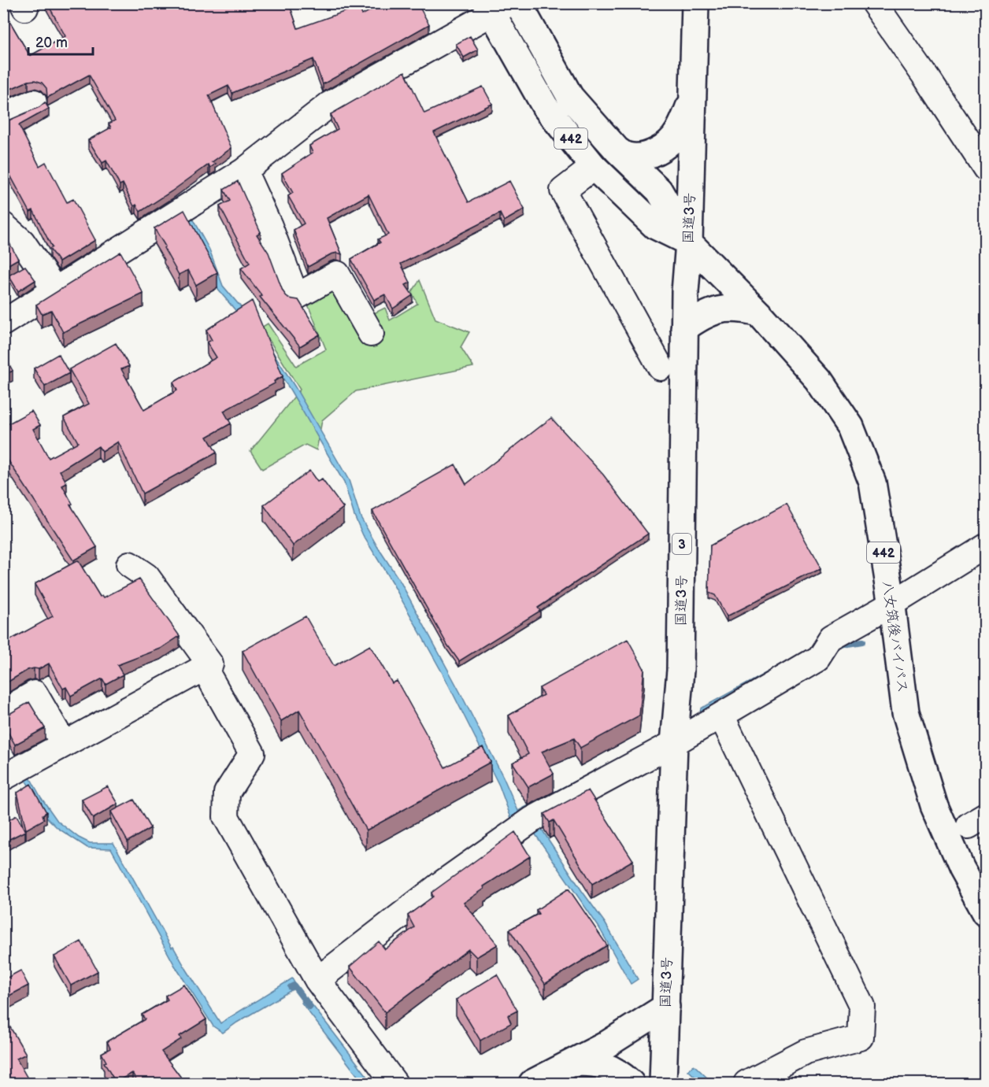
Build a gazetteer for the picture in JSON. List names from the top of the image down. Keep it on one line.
{"streets":{"main road":["442","国道3号","3","八女筑後バイパス"]},"crossings":[["国道3号","八女筑後バイパス"]],"scale_bar":"20 m"}
